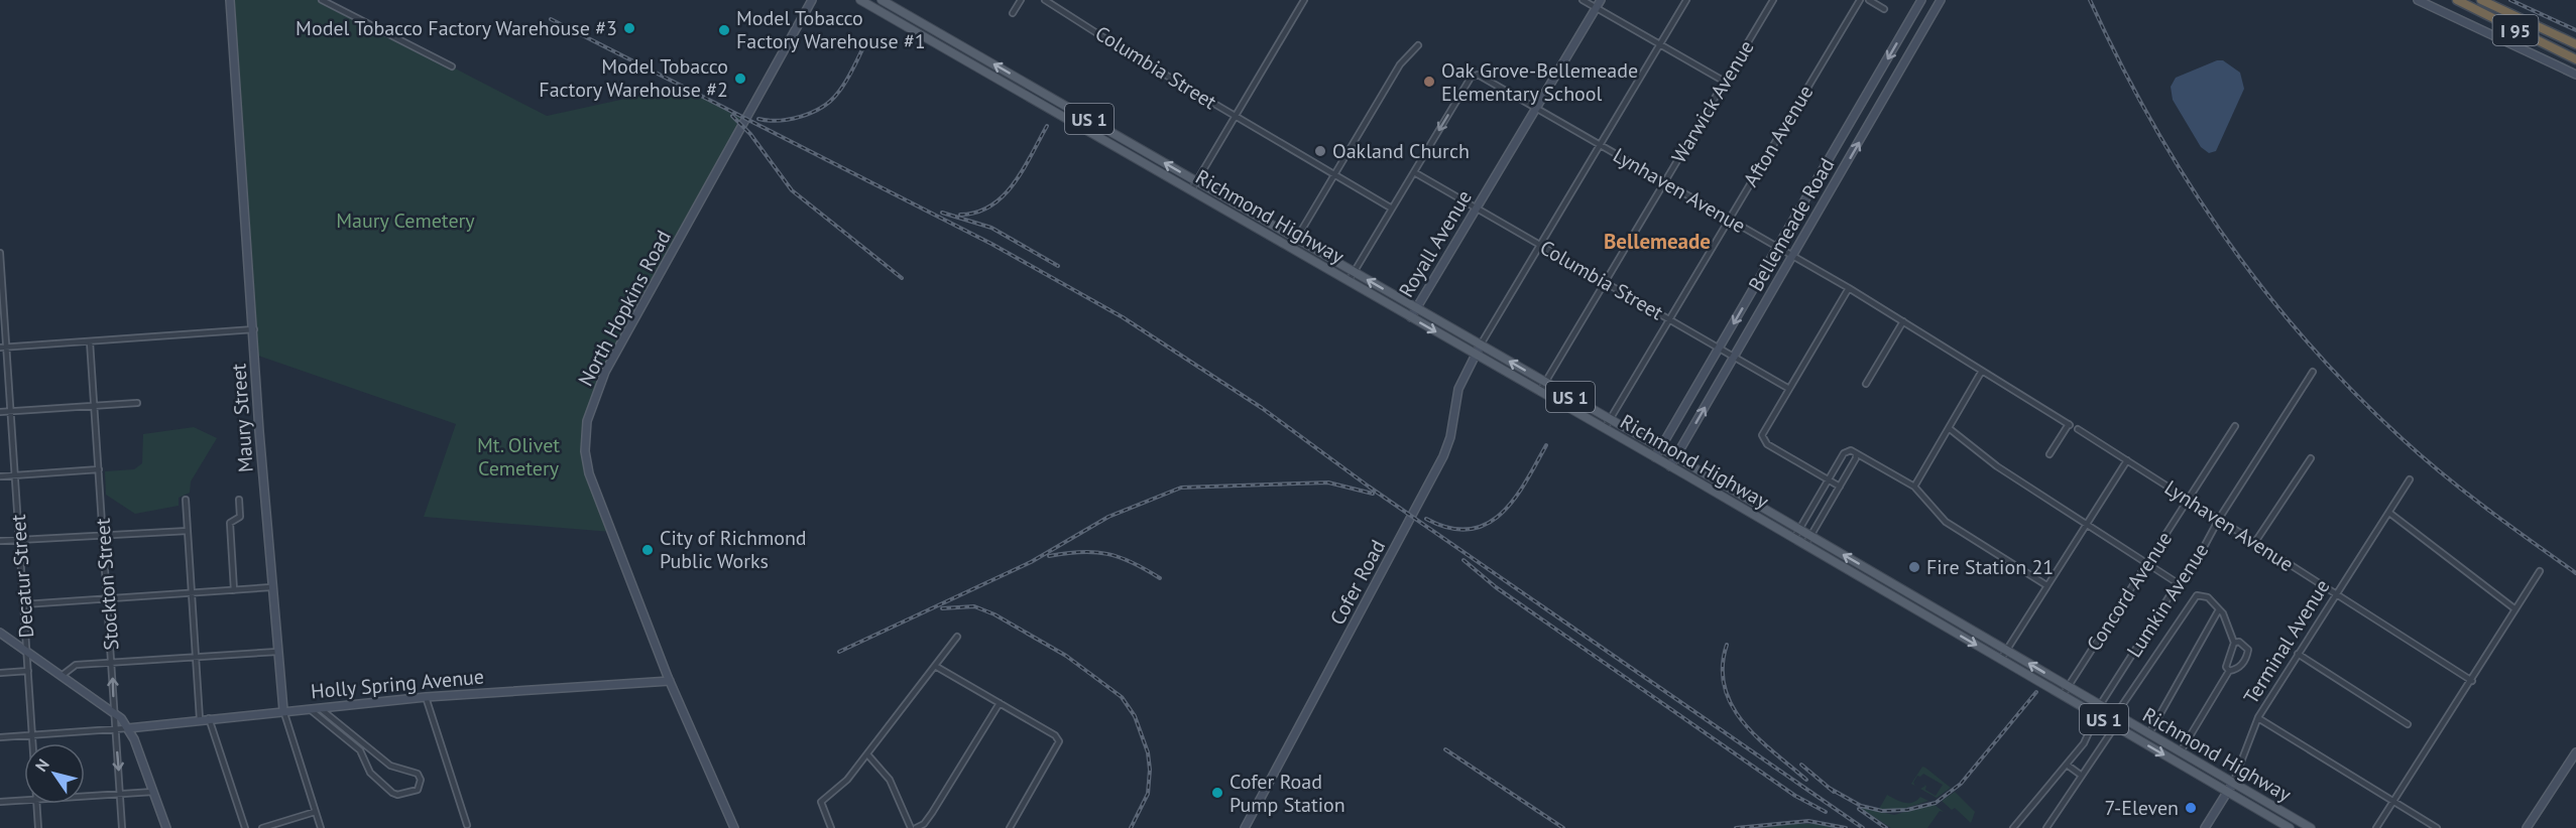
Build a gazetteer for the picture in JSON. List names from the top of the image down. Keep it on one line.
{"streets":{"highway":["I 95"],"main road":["US 1","Richmond Highway","Bellemeade Road","Royall Avenue","North Hopkins Road","Maury Street","Cofer Road","Terminal Avenue","Holly Spring Avenue"],"street":["Columbia Street","Warwick Avenue","Afton Avenue","Lynhaven Avenue","Decatur Street","Stockton Street","Concord Avenue","Lumkin Avenue"]},"crossings":[["Columbia Street","Warwick Avenue"],["Columbia Street","Afton Avenue"],["Columbia Street","Lynhaven Avenue"],["Columbia Street","Bellemeade Road"],["Columbia Street","Royall Avenue"],["Warwick Avenue","Lynhaven Avenue"],["Warwick Avenue","Richmond Highway"],["Afton Avenue","Lynhaven Avenue"],["Afton Avenue","Richmond Highway"],["Lynhaven Avenue","Bellemeade Road"],["Lynhaven Avenue","Royall Avenue"],["Lynhaven Avenue","Concord Avenue"],["Lynhaven Avenue","Lumkin Avenue"],["Lynhaven Avenue","Terminal Avenue"],["Richmond Highway","Bellemeade Road"],["Richmond Highway","Royall Avenue"],["Richmond Highway","Cofer Road"],["Richmond Highway","Concord Avenue"],["Richmond Highway","Lumkin Avenue"],["Richmond Highway","Terminal Avenue"],["North Hopkins Road","Holly Spring Avenue"],["Maury Street","Holly Spring Avenue"]],"districts":["Bellemeade"],"parks":["Maury Cemetery","Mt. Olivet Cemetery"],"places":["Model Tobacco Factory Warehouse #3","Model Tobacco Factory Warehouse #1","Model Tobacco Factory Warehouse #2","Oak Grove-Bellemeade Elementary School","Oakland Church","City of Richmond Public Works","Fire Station 21","Cofer Road Pump Station","7-Eleven"],"north":"top left"}
